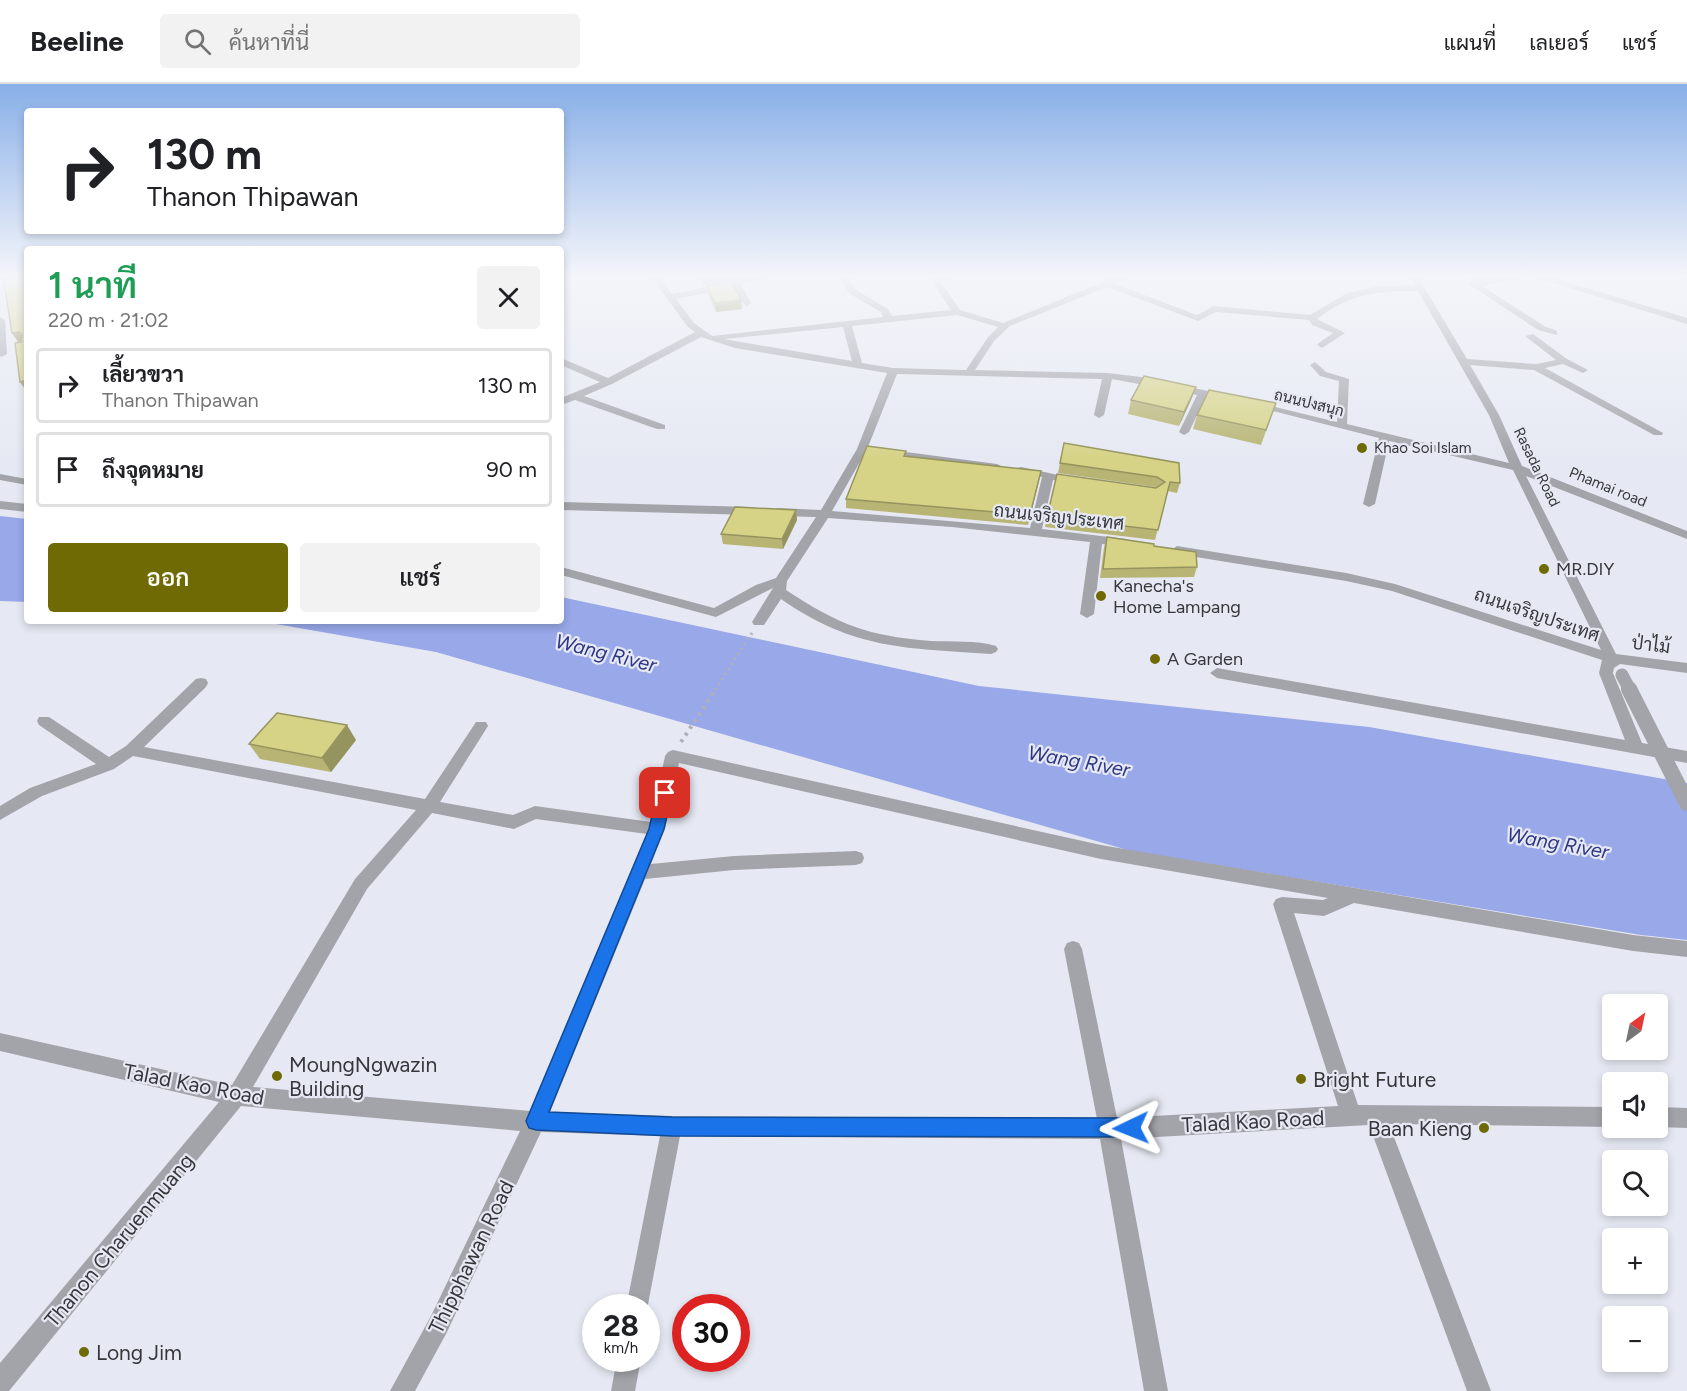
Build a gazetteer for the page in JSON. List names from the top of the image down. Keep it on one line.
{"streets":{"street":["ถนนปงสนุก","Rasada Road","Phamai road","ถนนเจริญประเทศ","ป่าไม้","Talad Kao Road","Thanon Charuenmuang","Thipphawan Road"]},"crossings":[["ถนนปงสนุก","Rasada Road"],["ถนนปงสนุก","Phamai road"],["Rasada Road","Phamai road"],["Rasada Road","ถนนเจริญประเทศ"],["Rasada Road","ป่าไม้"],["ถนนเจริญประเทศ","ป่าไม้"],["Talad Kao Road","Thanon Charuenmuang"],["Talad Kao Road","Thipphawan Road"]],"water":["Wang River"],"places":["Khao Soi Islam","MR.DIY","Kanecha's Home Lampang","A Garden","MoungNgwazin Building","Bright Future","Baan Kieng","Long Jim"],"north":"top right","page":{"header":"Beeline","search":"ค้นหาที่นี่","nav":["แผนที่","เลเยอร์","แชร์"],"turn":["130 m","Thanon Thipawan"],"heading":["1 นาที","220 m · 21:02"],"list":[{"name":"เลี้ยวขวา","note":"Thanon Thipawan","value":"130 m"},{"name":"ถึงจุดหมาย","value":"90 m"}],"buttons":["ออก","แชร์"],"map_buttons":["+","−"],"speed":"28 km/h","limit":"30"}}
